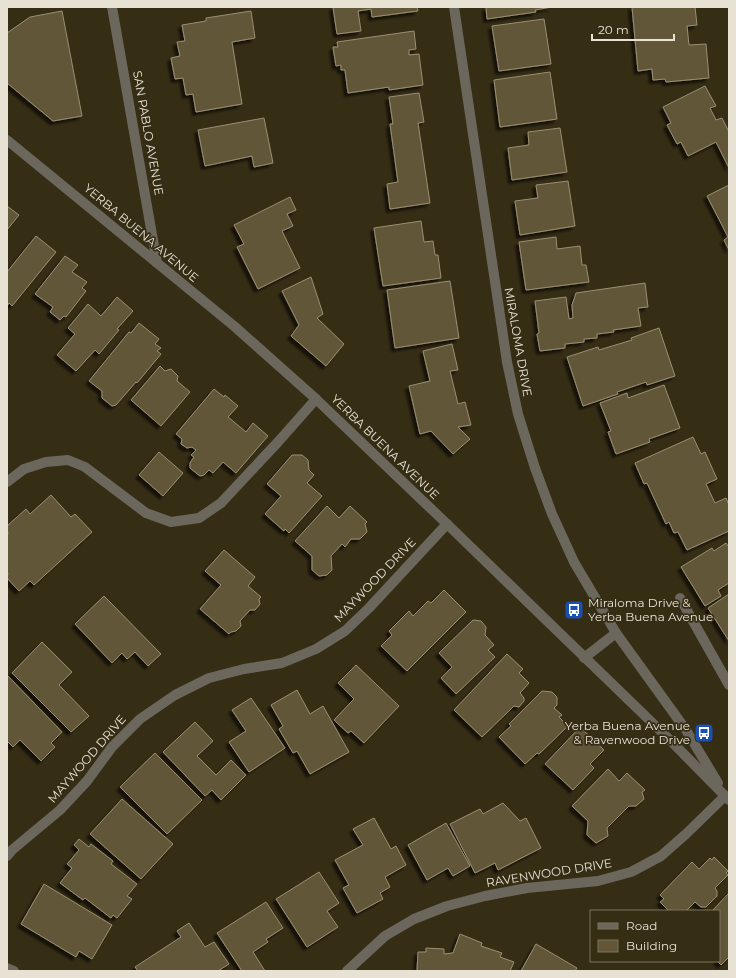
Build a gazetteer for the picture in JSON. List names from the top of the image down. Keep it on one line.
{"streets":{"street":["SAN PABLO AVENUE","YERBA BUENA AVENUE","MIRALOMA DRIVE","MAYWOOD DRIVE","RAVENWOOD DRIVE"]},"crossings":[["SAN PABLO AVENUE","YERBA BUENA AVENUE"],["YERBA BUENA AVENUE","MIRALOMA DRIVE"],["YERBA BUENA AVENUE","MAYWOOD DRIVE"],["YERBA BUENA AVENUE","RAVENWOOD DRIVE"],["MIRALOMA DRIVE","RAVENWOOD DRIVE"]],"places":{"bus stop":["Miraloma Drive & Yerba Buena Avenue","Yerba Buena Avenue & Ravenwood Drive"]},"legend":["Road","Building"],"scale_bar":"20 m"}
